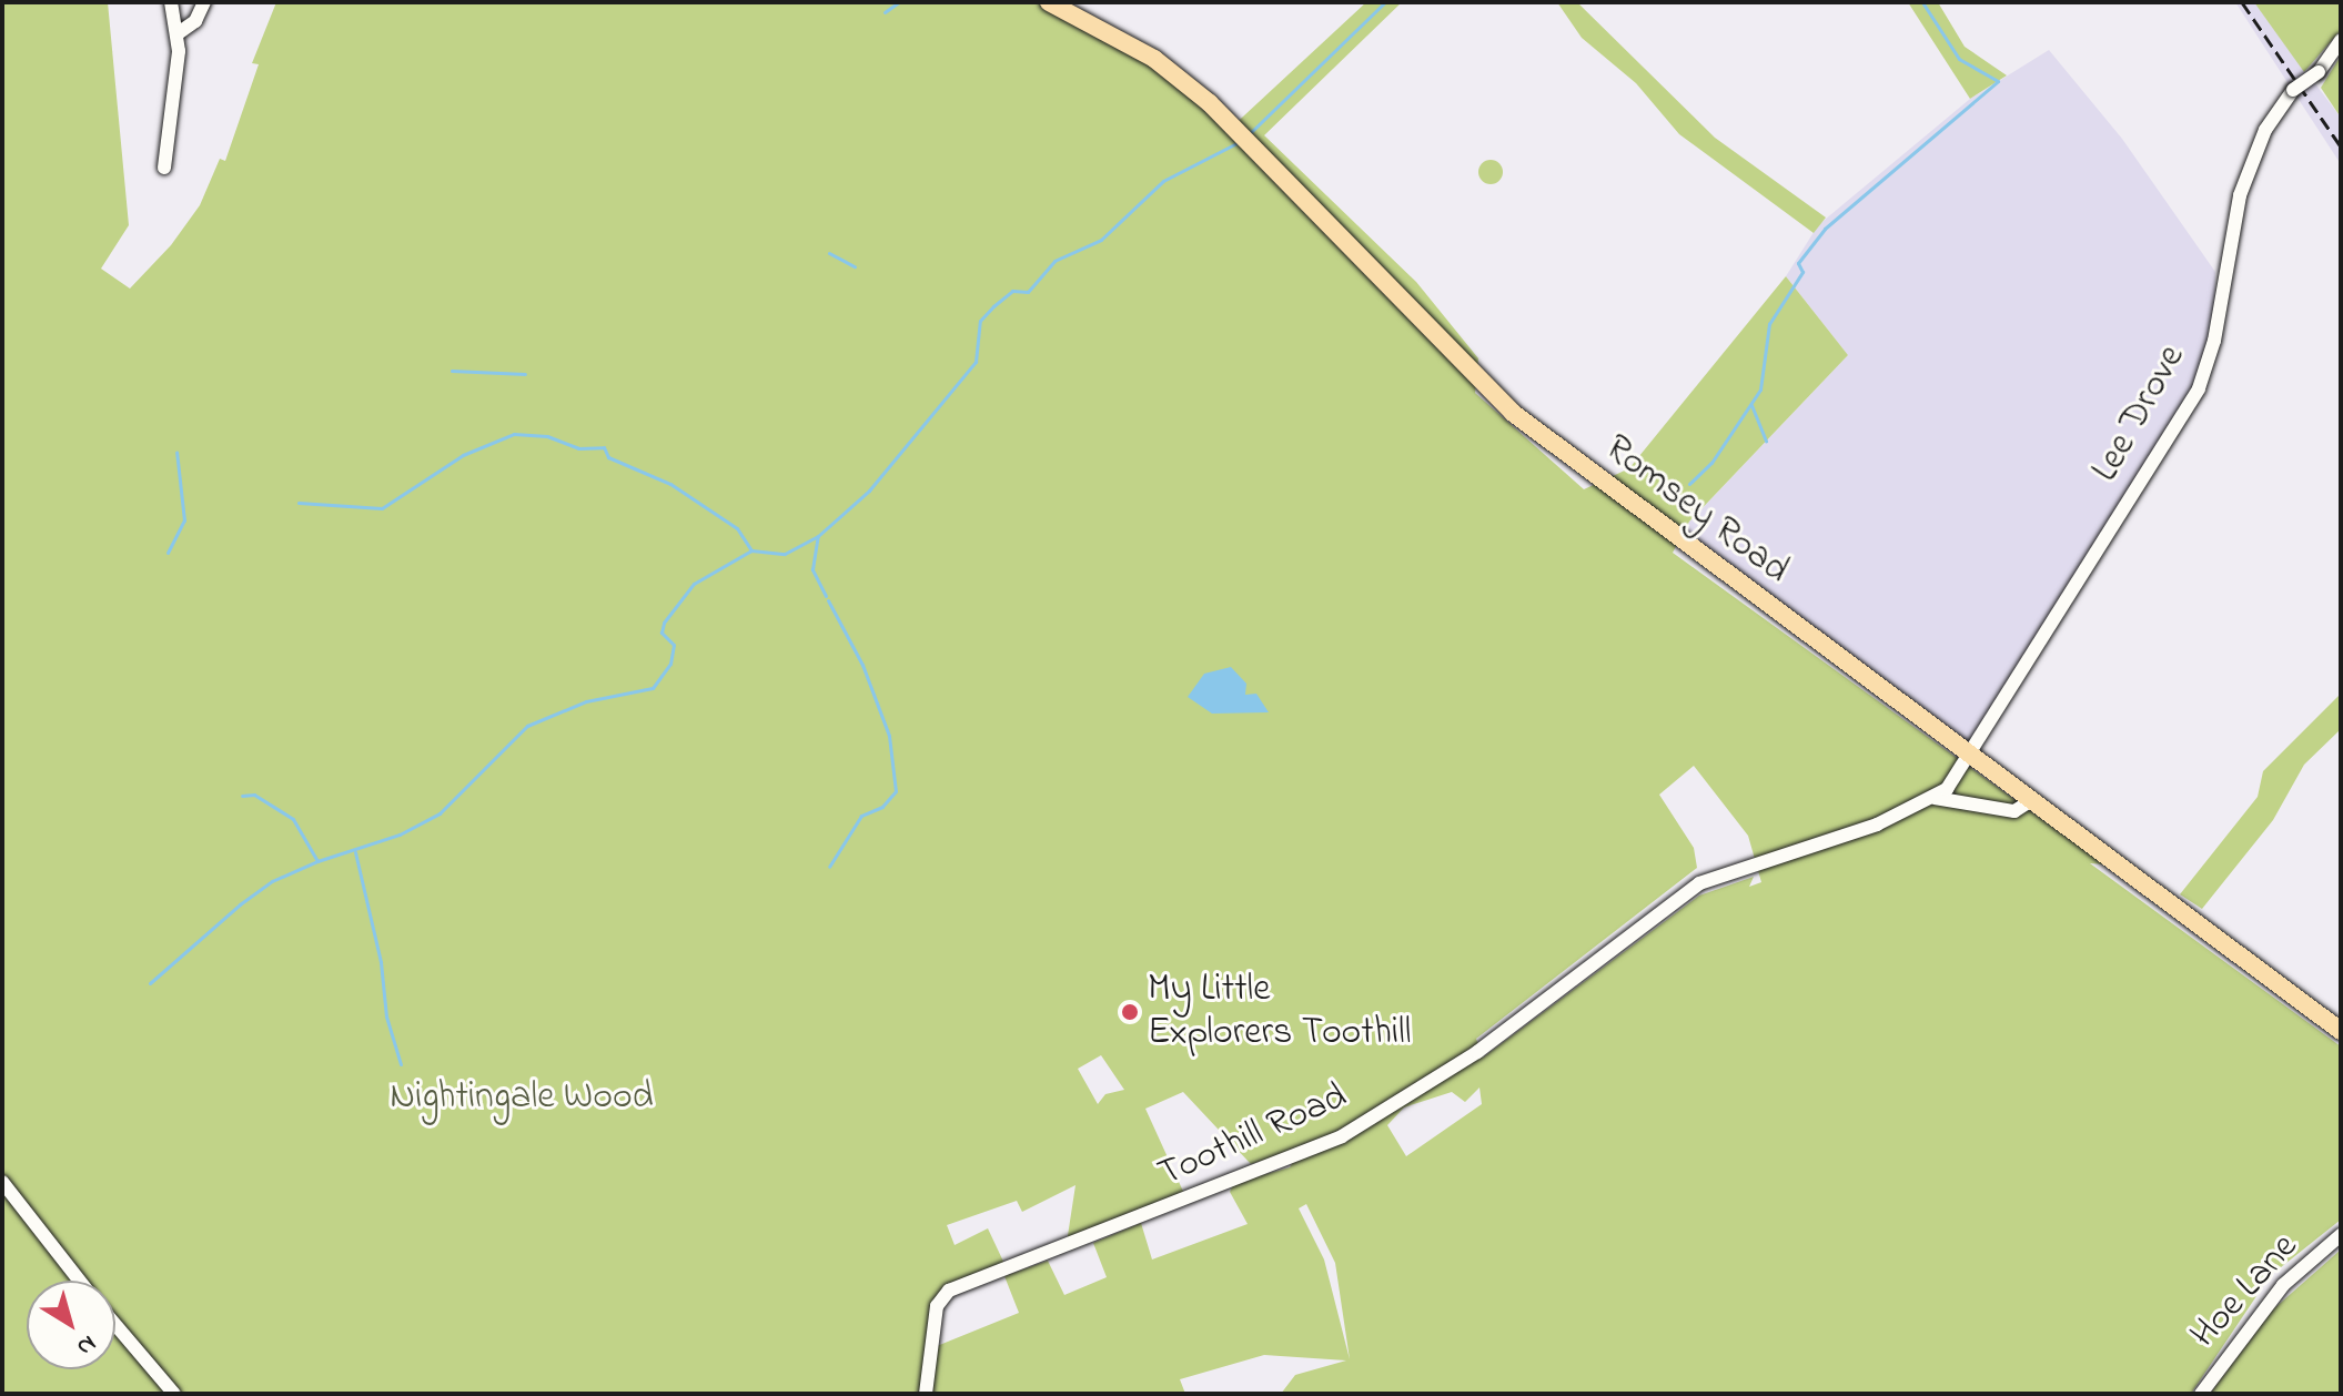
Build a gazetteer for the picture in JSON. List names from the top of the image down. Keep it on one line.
{"streets":{"main road":["Romsey Road"],"street":["Lee Drove","Toothill Road","Hoe Lane"]},"crossings":[["Lee Drove","Romsey Road"],["Lee Drove","Toothill Road"],["Romsey Road","Toothill Road"]],"parks":["Nightingale Wood"],"places":["My Little Explorers Toothill"],"north":"bottom right"}
